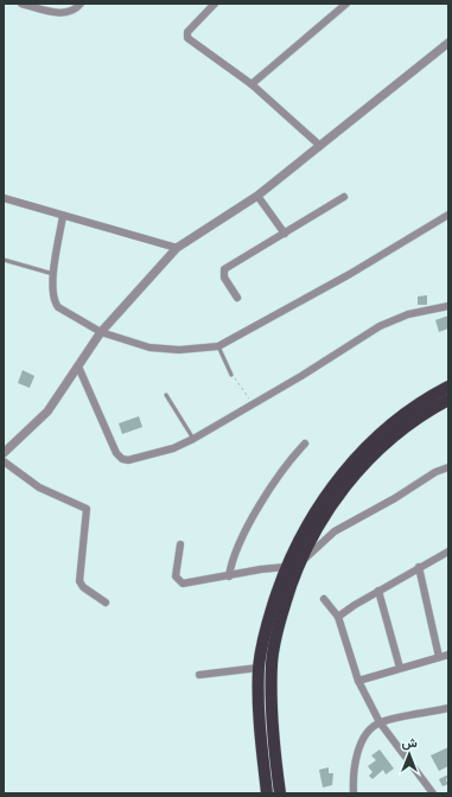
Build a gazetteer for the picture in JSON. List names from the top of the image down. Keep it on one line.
{"north":"top"}
